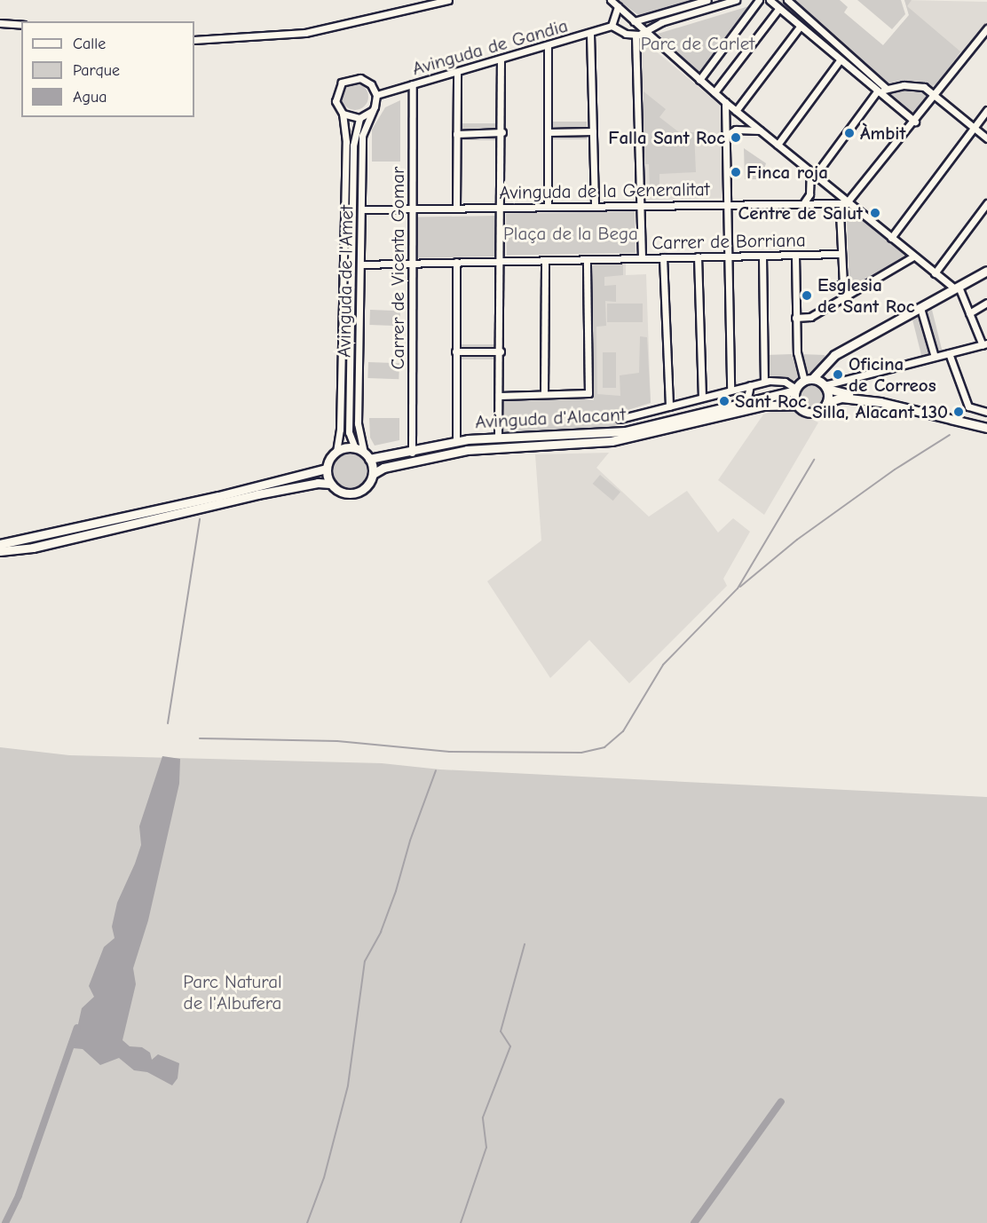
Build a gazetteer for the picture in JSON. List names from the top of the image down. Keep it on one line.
{"streets":{"main road":["Avinguda d'Alacant"],"street":["Avinguda de Gandia","Avinguda de la Generalitat","Carrer de Borriana","Carrer de Vicenta Gomar","Avinguda de l'Amet"]},"crossings":[["Avinguda de Gandia","Carrer de Vicenta Gomar"],["Avinguda de Gandia","Avinguda de l'Amet"],["Avinguda de la Generalitat","Carrer de Vicenta Gomar"],["Avinguda de la Generalitat","Avinguda de l'Amet"],["Carrer de Borriana","Carrer de Vicenta Gomar"],["Carrer de Borriana","Avinguda de l'Amet"],["Carrer de Vicenta Gomar","Avinguda d'Alacant"],["Avinguda de l'Amet","Avinguda d'Alacant"]],"parks":["Parc de Carlet","Plaça de la Bega","Parc Natural de l'Albufera"],"places":["Àmbit","Falla Sant Roc","Finca roja","Centre de Salut","Esglesia de Sant Roc","Oficina de Correos","Sant Roc","Silla, Alacant 130"],"legend":["Calle","Parque","Agua"]}
